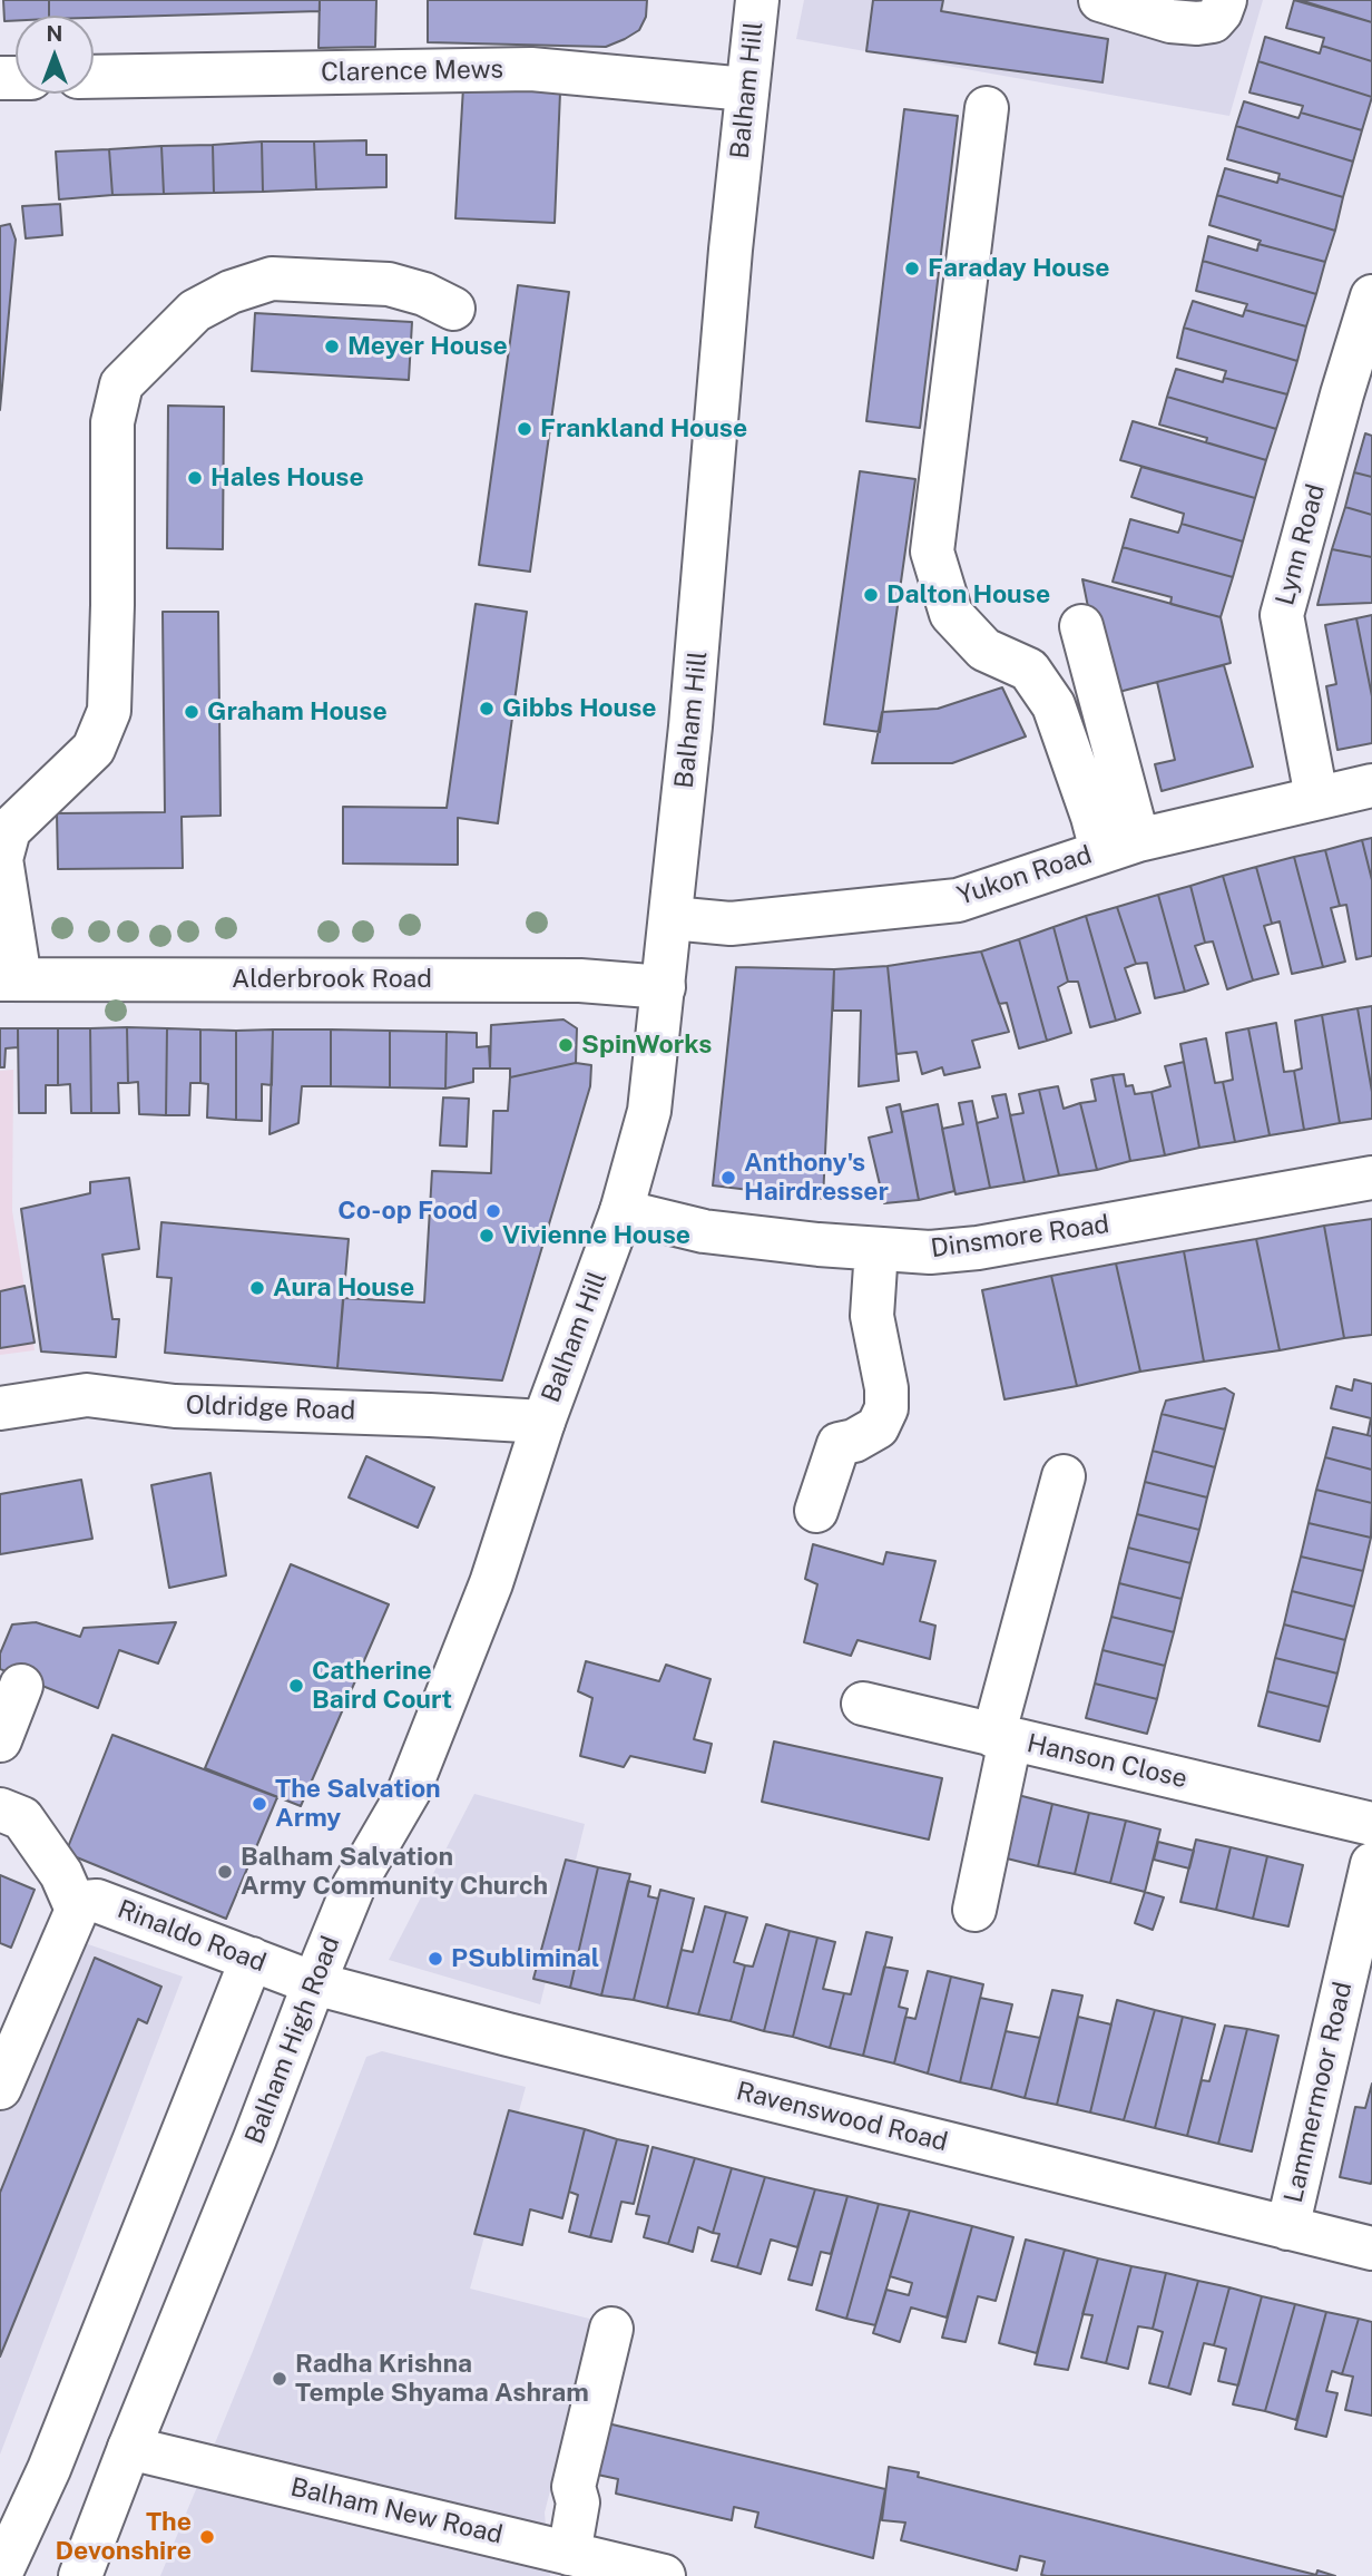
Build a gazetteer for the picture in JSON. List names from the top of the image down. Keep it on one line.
{"streets":{"main road":["Clarence Mews","Balham Hill","Lynn Road","Yukon Road","Alderbrook Road","Dinsmore Road","Oldridge Road","Hanson Close","Rinaldo Road","Balham High Road","Lammermoor Road","Ravenswood Road","Balham New Road"]},"crossings":[["Clarence Mews","Balham Hill"],["Balham Hill","Yukon Road"],["Balham Hill","Alderbrook Road"],["Balham Hill","Dinsmore Road"],["Balham Hill","Oldridge Road"],["Balham Hill","Balham High Road"],["Lynn Road","Yukon Road"],["Oldridge Road","Balham High Road"],["Rinaldo Road","Balham High Road"],["Rinaldo Road","Ravenswood Road"],["Balham High Road","Ravenswood Road"],["Balham High Road","Balham New Road"],["Lammermoor Road","Ravenswood Road"]],"places":["Faraday House","Meyer House","Frankland House","Hales House","Dalton House","Gibbs House","Graham House","SpinWorks","Anthony's Hairdresser","Co-op Food","Vivienne House","Aura House","Catherine Baird Court","The Salvation Army","Balham Salvation Army Community Church","PSubliminal","Radha Krishna Temple Shyama Ashram","The Devonshire"],"north":"top"}
